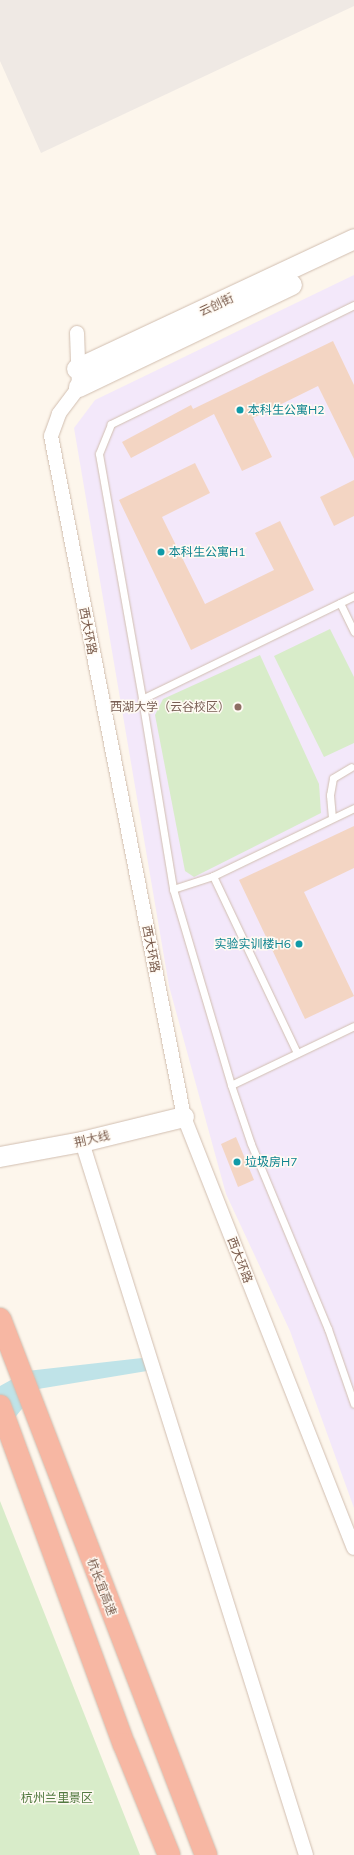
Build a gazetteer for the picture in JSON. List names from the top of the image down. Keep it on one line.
{"streets":{"highway":["杭长宜高速"],"main road":["云创街","荆大线"],"street":["西大环路"]},"crossings":[["云创街","西大环路"],["西大环路","荆大线"]],"parks":["杭州兰里景区"],"places":["本科生公寓H2","本科生公寓H1","西湖大学（云谷校区）","实验实训楼H6","垃圾房H7"]}
